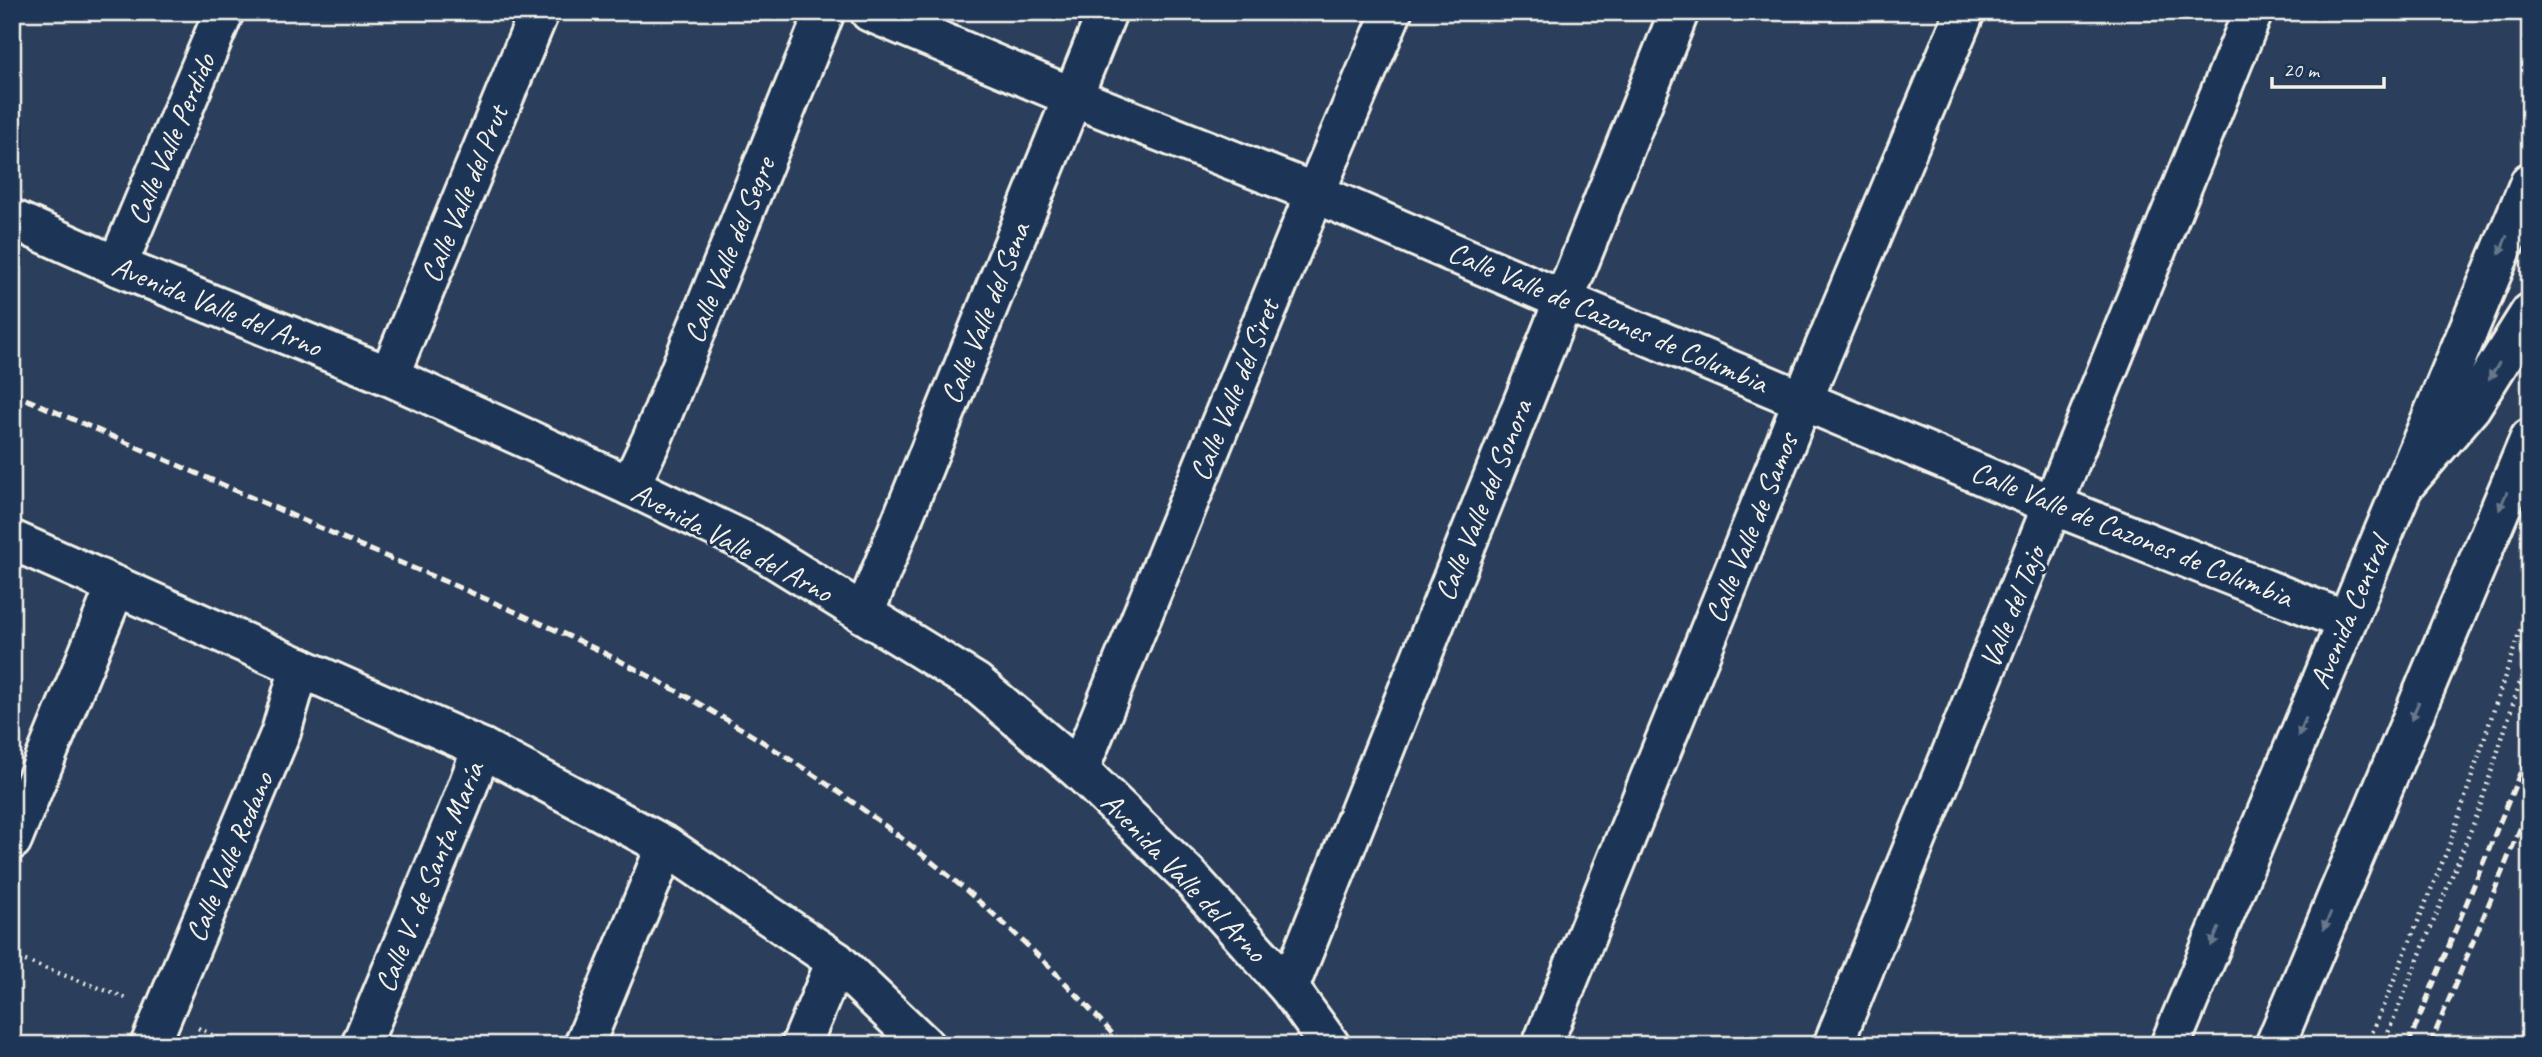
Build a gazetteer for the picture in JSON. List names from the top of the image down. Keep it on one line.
{"streets":{"main road":["Calle Valle Perdido","Calle Valle del Prut","Calle Valle del Segre","Avenida Valle del Arno","Calle Valle del Sena","Calle Valle de Cazones de Columbia","Calle Valle del Siret","Calle Valle del Sonora","Calle Valle de Samos","Valle del Tajo","Avenida Central","Calle Valle Rodano","Calle V. de Santa María"]},"crossings":[["Calle Valle Perdido","Avenida Valle del Arno"],["Calle Valle del Prut","Avenida Valle del Arno"],["Calle Valle del Segre","Avenida Valle del Arno"],["Avenida Valle del Arno","Calle Valle del Sena"],["Avenida Valle del Arno","Calle Valle del Siret"],["Avenida Valle del Arno","Calle Valle del Sonora"],["Calle Valle del Sena","Calle Valle de Cazones de Columbia"],["Calle Valle de Cazones de Columbia","Calle Valle del Siret"],["Calle Valle de Cazones de Columbia","Calle Valle del Sonora"],["Calle Valle de Cazones de Columbia","Calle Valle de Samos"],["Calle Valle de Cazones de Columbia","Valle del Tajo"],["Calle Valle de Cazones de Columbia","Avenida Central"]],"scale_bar":"20 m"}
